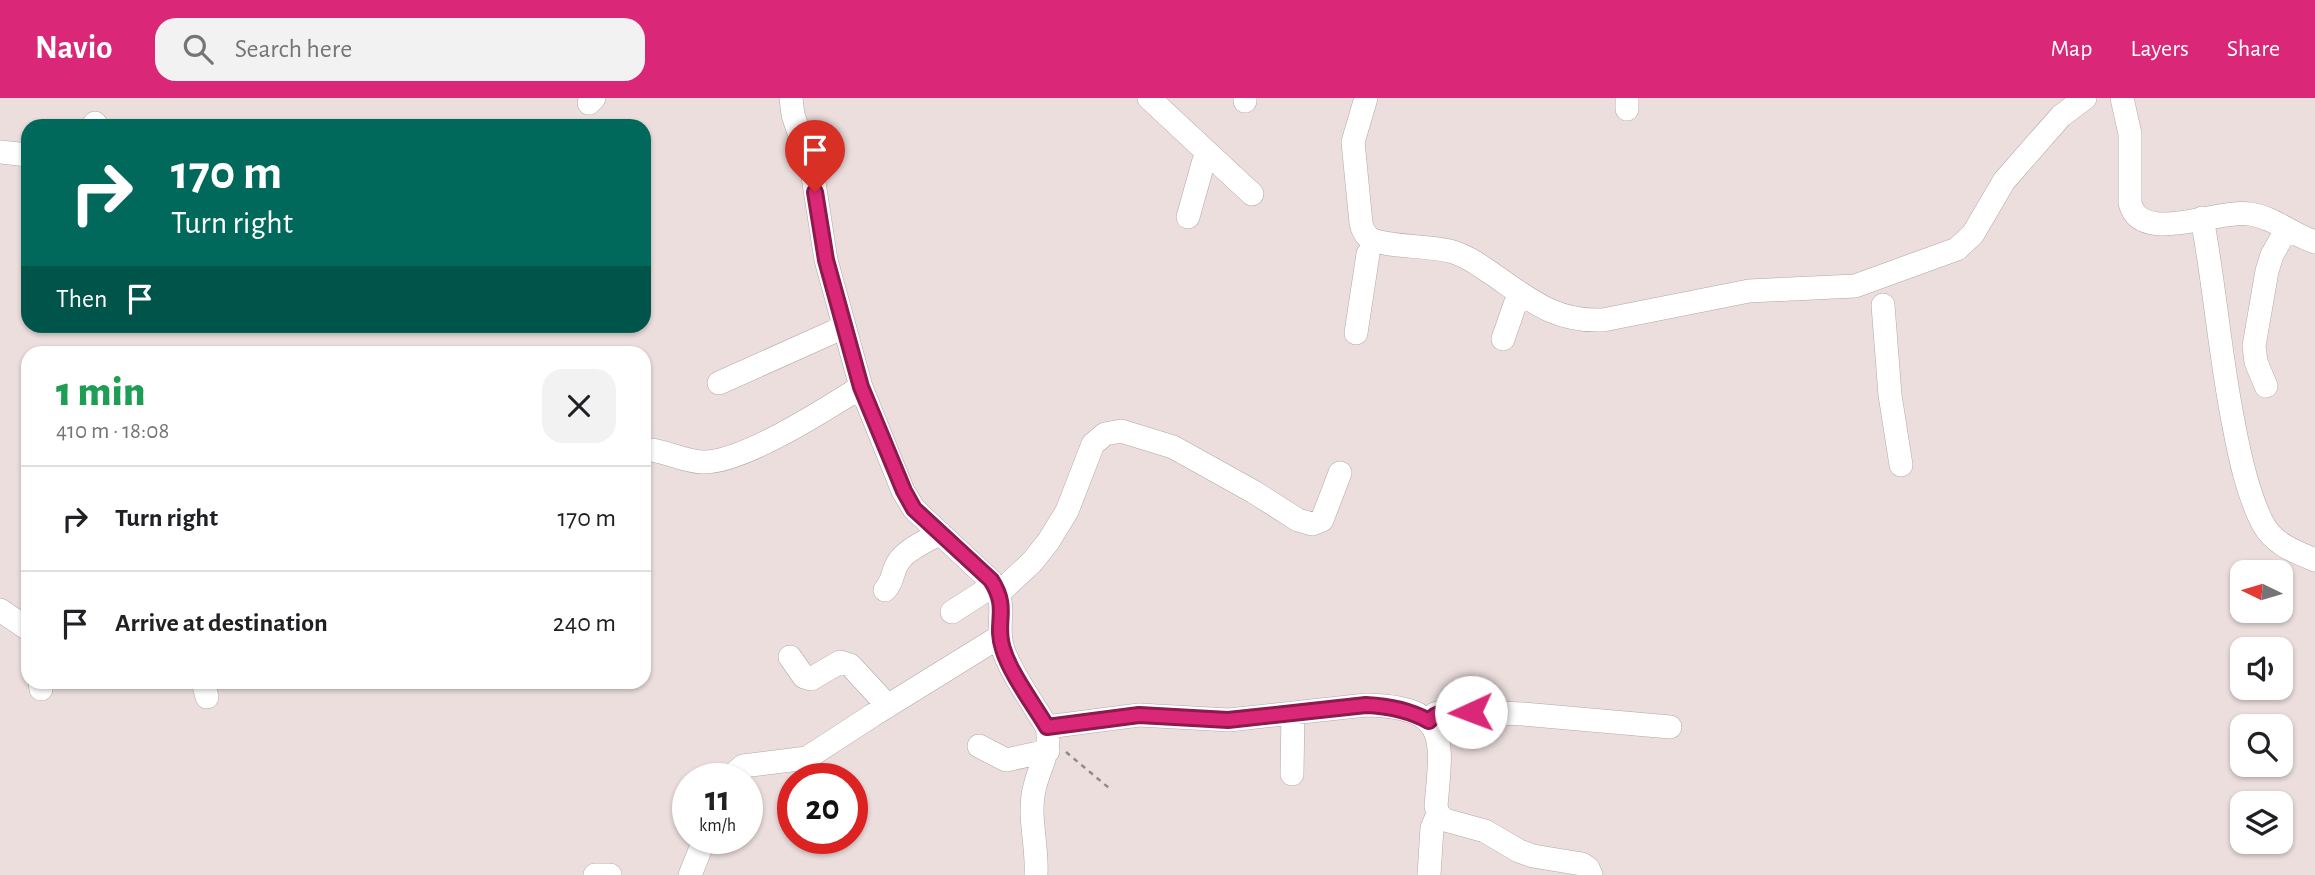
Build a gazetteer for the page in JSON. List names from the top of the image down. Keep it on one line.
{"north":"left","page":{"header":"Navio","search":"Search here","nav":["Map","Layers","Share"],"turn":["170 m","Turn right"],"then":"Then","heading":["1 min","410 m · 18:08"],"list":[{"name":"Turn right","value":"170 m"},{"name":"Arrive at destination","value":"240 m"}],"speed":"11 km/h","limit":"20"}}
